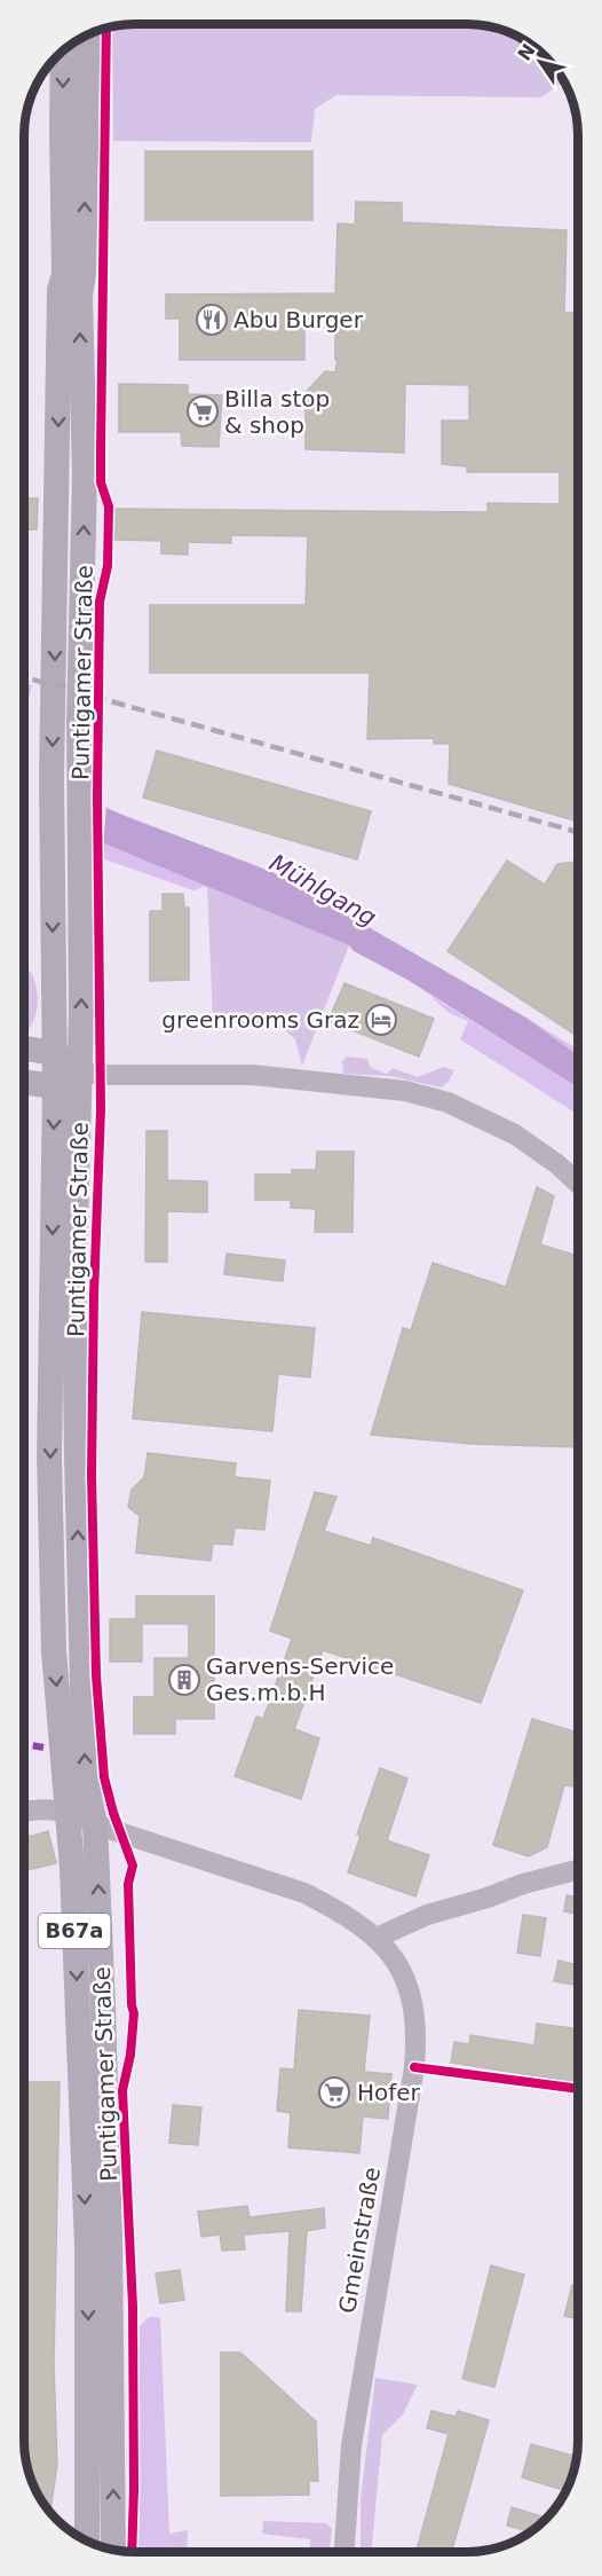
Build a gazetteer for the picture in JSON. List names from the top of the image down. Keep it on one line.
{"streets":{"main road":["Puntigamer Straße","B67a"],"street":["Gmeinstraße"]},"crossings":[["Puntigamer Straße","Gmeinstraße"]],"water":["Mühlgang"],"places":{"restaurant":["Abu Burger"],"supermarket":["Billa stop & shop","Hofer"],"hotel":["greenrooms Graz"],"building":["Garvens-Service Ges.m.b.H"]},"north":"top left"}
